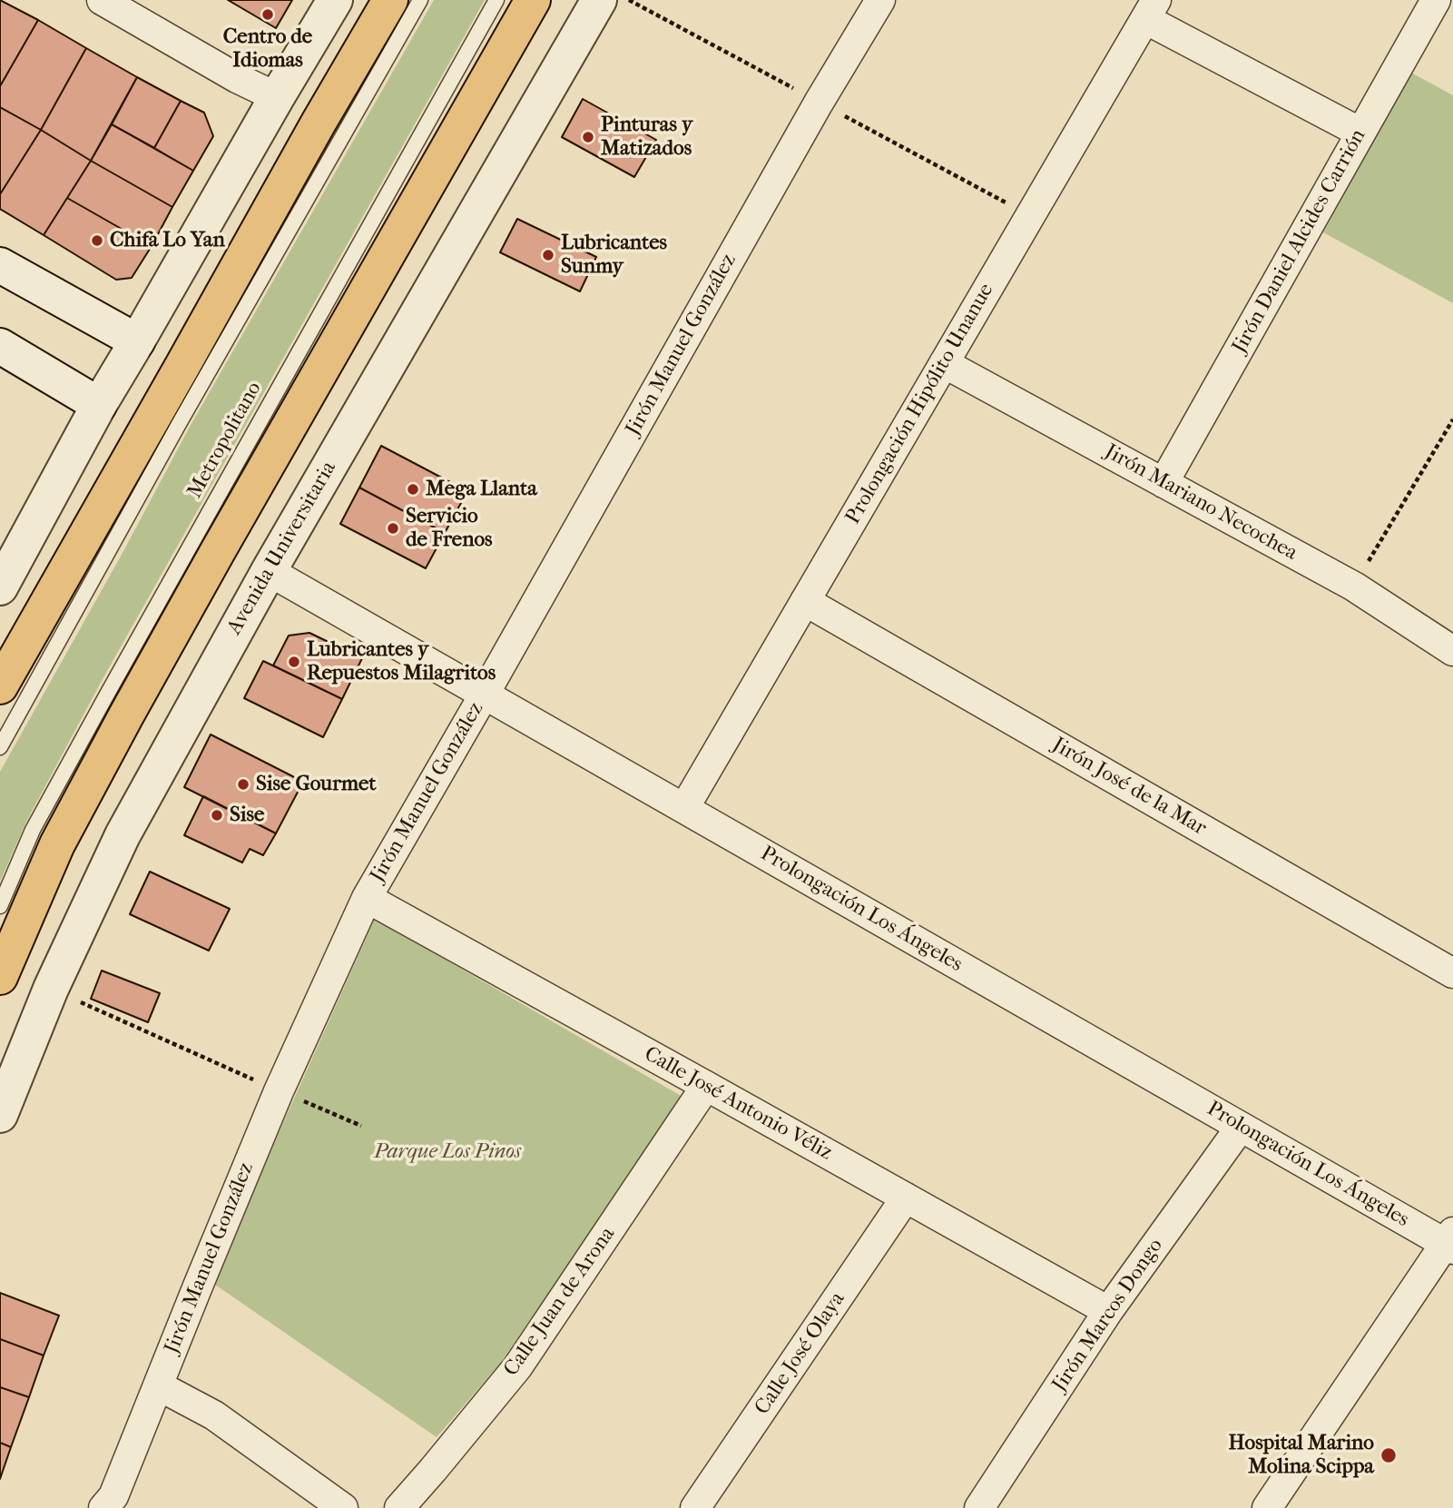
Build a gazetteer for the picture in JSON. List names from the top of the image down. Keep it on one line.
{"streets":{"street":["Jirón Daniel Alcides Carrión","Jirón Manuel González","Prolongación Hipólito Unanue","Jirón Mariano Necochea","Avenida Universitaria","Jirón José de la Mar","Prolongación Los Ángeles","Calle José Antonio Véliz","Calle Juan de Arona","Jirón Marcos Dongo","Calle José Olaya"],"lane":["Metropolitano"]},"crossings":[["Jirón Daniel Alcides Carrión","Jirón Mariano Necochea"],["Jirón Manuel González","Prolongación Los Ángeles"],["Jirón Manuel González","Calle José Antonio Véliz"],["Prolongación Hipólito Unanue","Jirón Mariano Necochea"],["Prolongación Hipólito Unanue","Jirón José de la Mar"],["Prolongación Hipólito Unanue","Prolongación Los Ángeles"],["Avenida Universitaria","Prolongación Los Ángeles"],["Prolongación Los Ángeles","Jirón Marcos Dongo"],["Calle José Antonio Véliz","Calle Juan de Arona"],["Calle José Antonio Véliz","Jirón Marcos Dongo"],["Calle José Antonio Véliz","Calle José Olaya"]],"parks":["Parque Los Pinos"],"places":["Centro de Idiomas","Pinturas y Matizados","Chifa Lo Yan","Lubricantes Sunmy","Mega Llanta","Servicio de Frenos","Lubricantes y Repuestos Milagritos","Sise Gourmet","Sise","Hospital Marino Molina Scippa"]}
